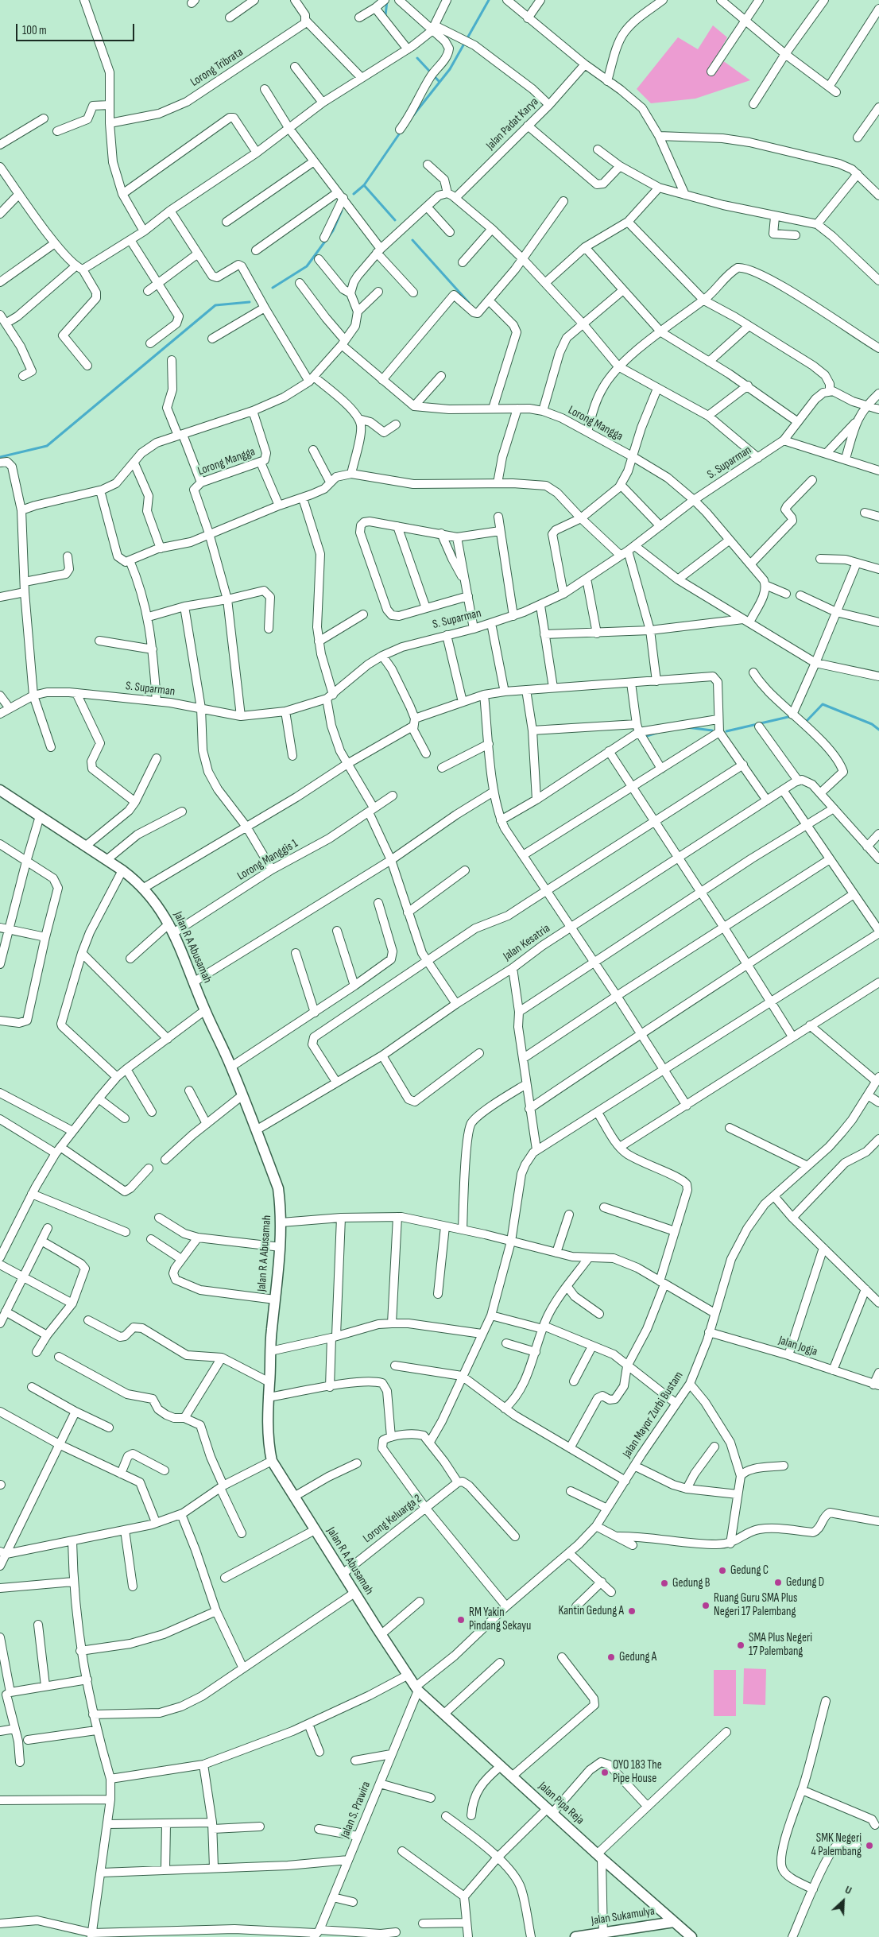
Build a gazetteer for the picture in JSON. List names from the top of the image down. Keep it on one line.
{"streets":{"street":["Lorong Tribrata","Jalan Padat Karya","Lorong Mangga","S. Suparman","Lorong Manggis 1","Jalan Kesatria","Jalan R A Abusamah","Jalan Jogja","Jalan Mayor Zurbi Bustam","Lorong Keluarga 2","Jalan Pipa Reja","Jalan S. Prawira","Jalan Sukamulya"]},"crossings":[["Lorong Mangga","S. Suparman"],["Lorong Manggis 1","Jalan R A Abusamah"],["Jalan Kesatria","Jalan R A Abusamah"],["Jalan R A Abusamah","Jalan Mayor Zurbi Bustam"],["Jalan R A Abusamah","Lorong Keluarga 2"],["Jalan R A Abusamah","Jalan Pipa Reja"],["Jalan R A Abusamah","Jalan S. Prawira"],["Jalan Jogja","Jalan Mayor Zurbi Bustam"],["Jalan Mayor Zurbi Bustam","Jalan Pipa Reja"],["Jalan Mayor Zurbi Bustam","Jalan S. Prawira"],["Jalan Pipa Reja","Jalan S. Prawira"],["Jalan Pipa Reja","Jalan Sukamulya"]],"places":["Gedung C","Gedung D","Gedung B","Ruang Guru SMA Plus Negeri 17 Palembang","Kantin Gedung A","RM Yakin Pindang Sekayu","SMA Plus Negeri 17 Palembang","Gedung A","OYO 183 The Pipe House","SMK Negeri 4 Palembang"],"scale_bar":"100 m","north":"top right"}
